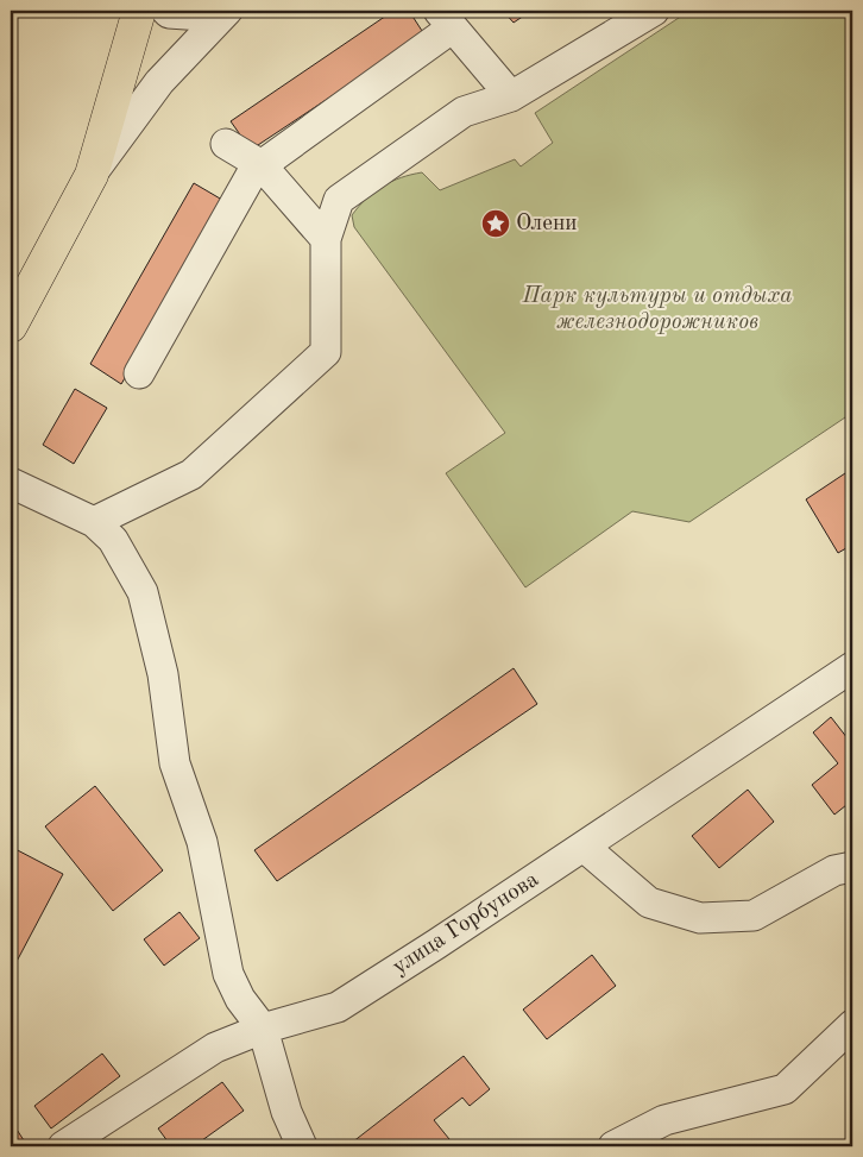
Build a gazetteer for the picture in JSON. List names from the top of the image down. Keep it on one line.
{"streets":{"street":["улица Горбунова"]},"parks":["Парк культуры и отдыха железнодорожников"],"places":{"place":["Олени"]}}
